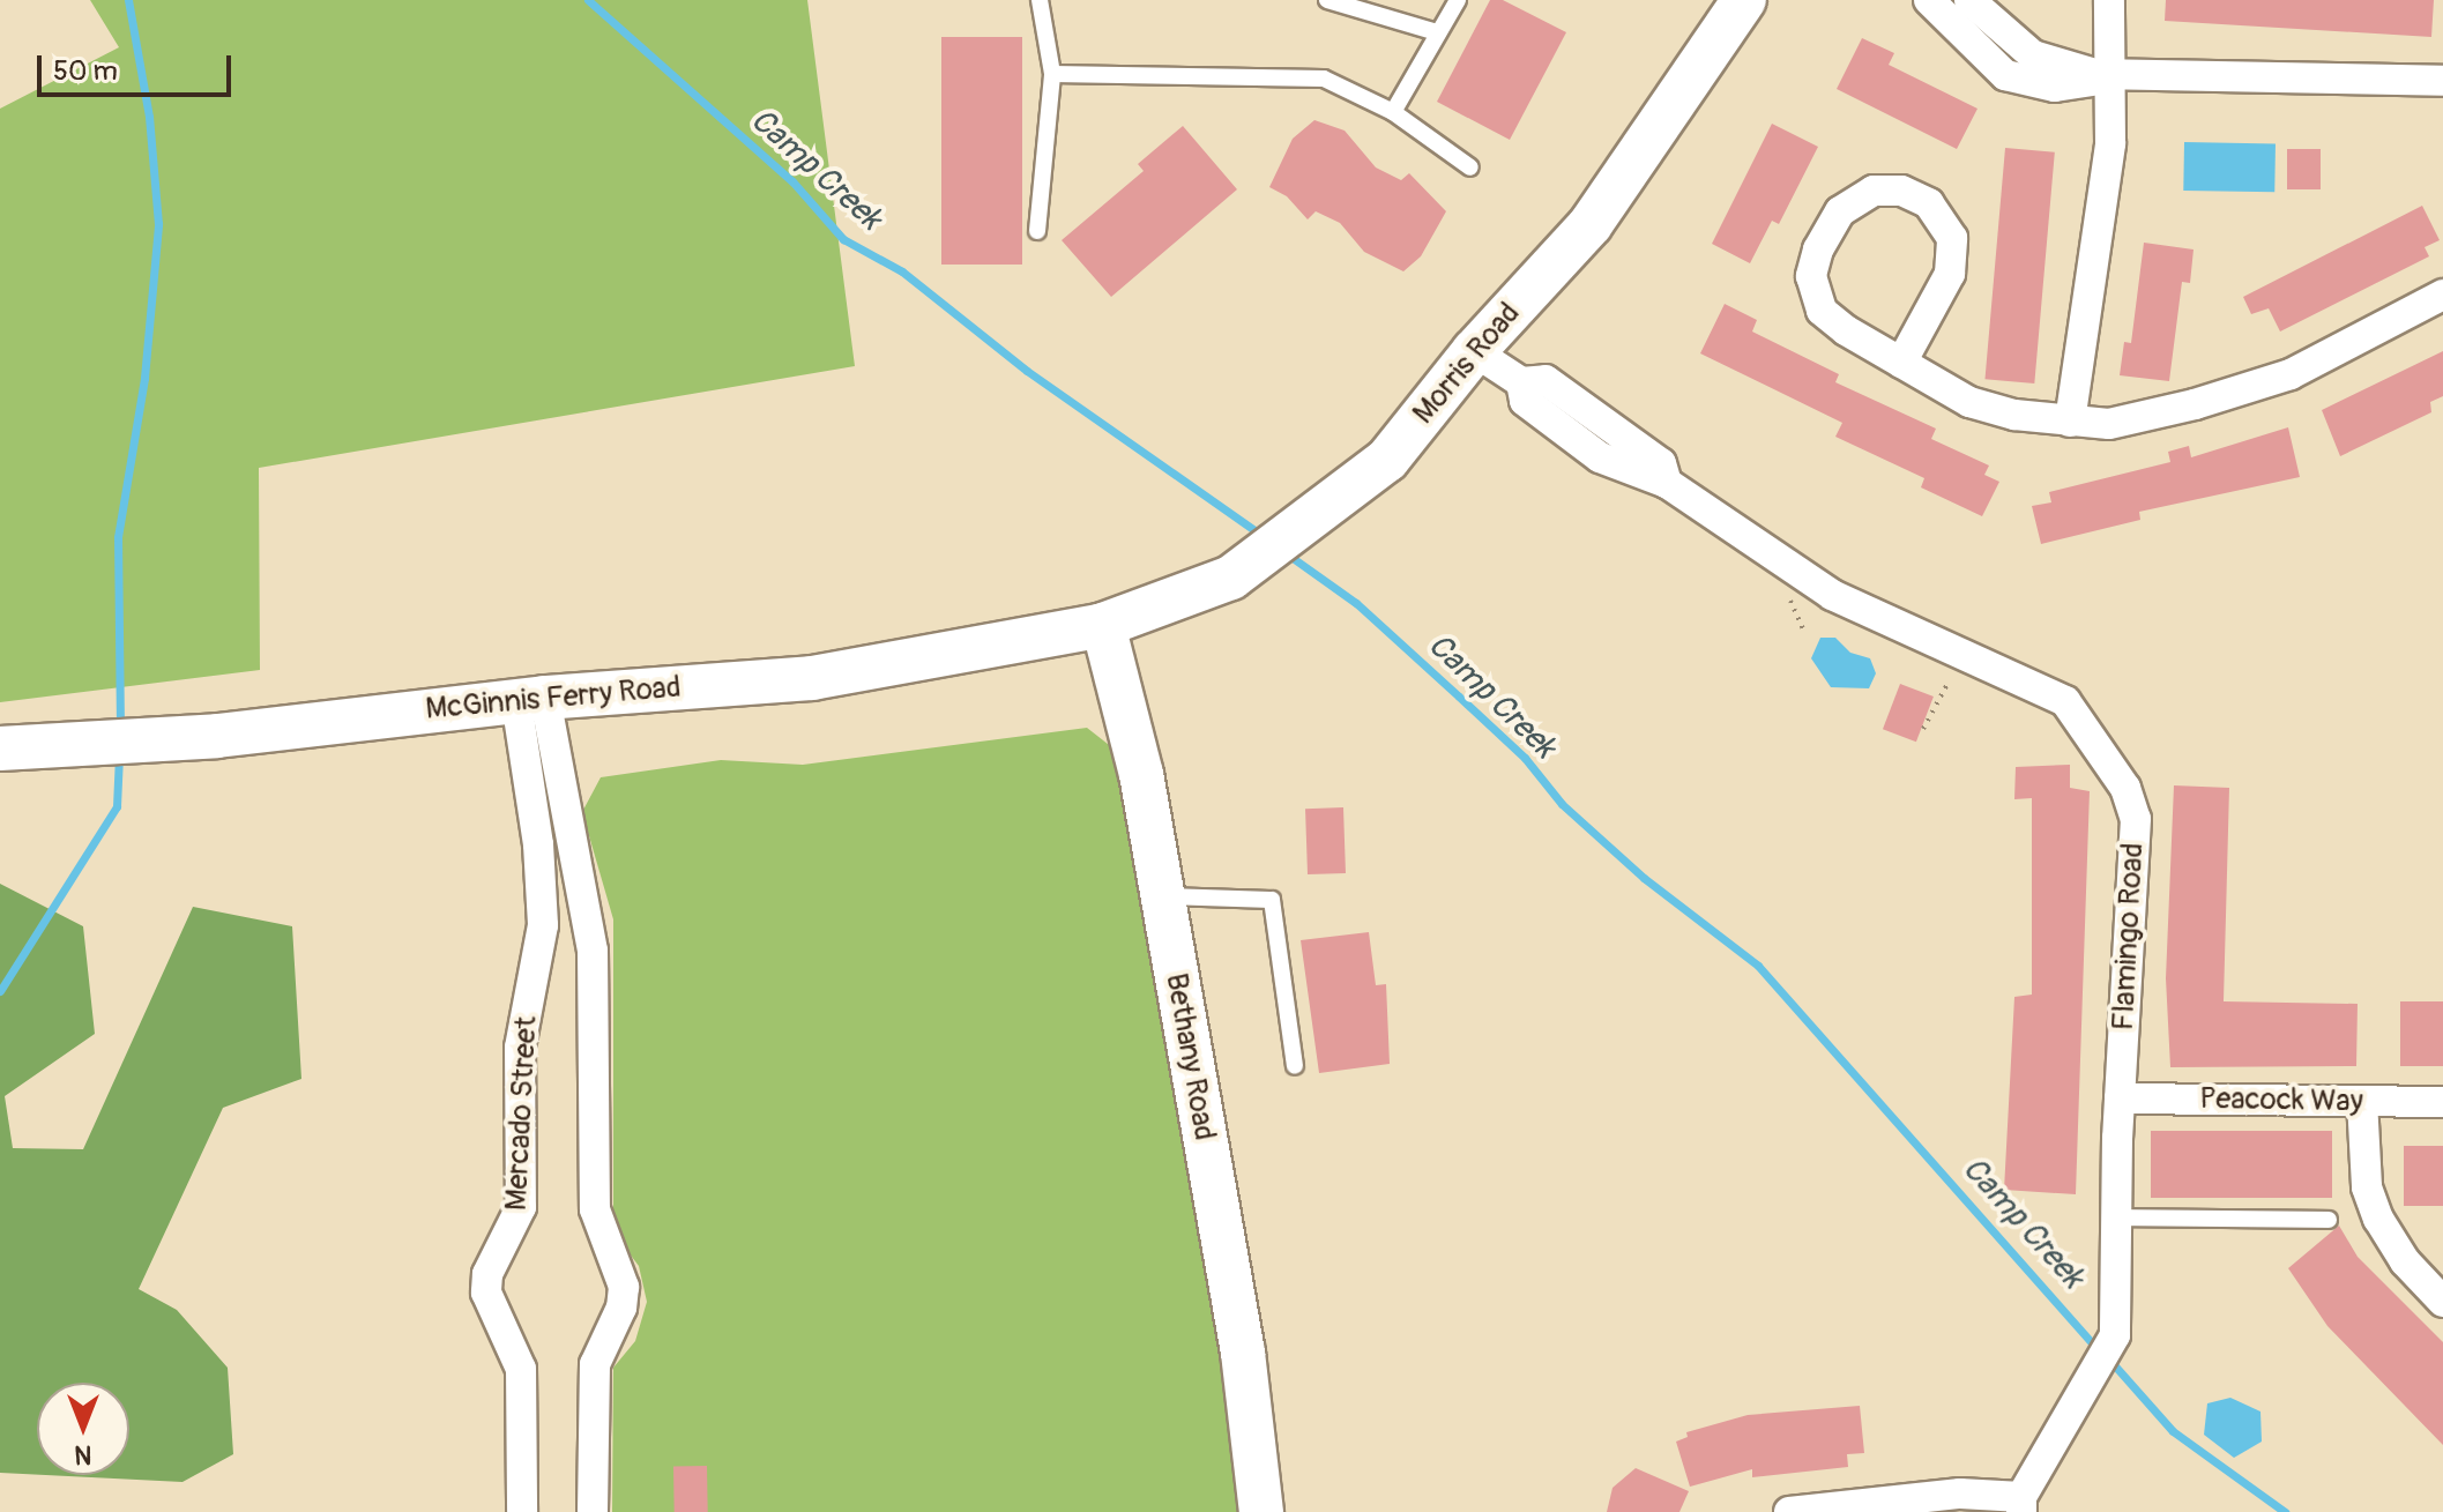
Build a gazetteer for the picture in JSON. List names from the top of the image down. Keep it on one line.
{"streets":{"street":["Morris Road","McGinnis Ferry Road","Flamingo Road","Bethany Road","Peacock Way","Mercado Street"]},"crossings":[["Morris Road","McGinnis Ferry Road"],["Morris Road","Flamingo Road"],["Morris Road","Bethany Road"],["McGinnis Ferry Road","Bethany Road"],["McGinnis Ferry Road","Mercado Street"],["Flamingo Road","Peacock Way"]],"water":["Camp Creek"],"scale_bar":"50 m","north":"bottom"}
